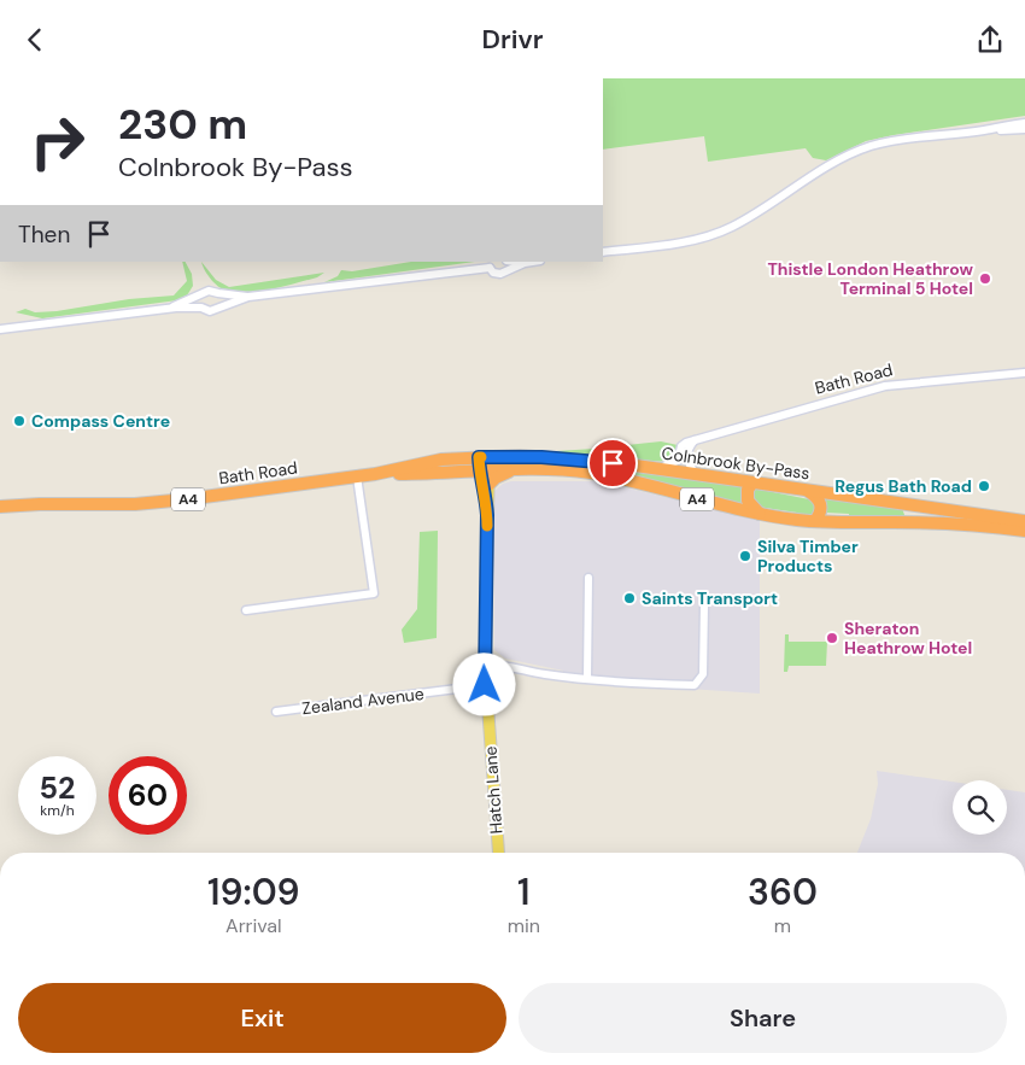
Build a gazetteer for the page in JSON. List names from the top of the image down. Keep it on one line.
{"streets":{"highway":["Bath Road","Colnbrook By-Pass","A4"],"main road":["Hatch Lane"],"street":["Zealand Avenue"]},"crossings":[["Bath Road","Colnbrook By-Pass"],["Colnbrook By-Pass","Hatch Lane"],["Zealand Avenue","Hatch Lane"]],"places":["Thistle London Heathrow Terminal 5 Hotel","Compass Centre","Regus Bath Road","Silva Timber Products","Saints Transport","Sheraton Heathrow Hotel"],"page":{"header":"Drivr","turn":["230 m","Colnbrook By-Pass"],"then":"Then","speed":"52 km/h","limit":"60","eta":["19:09","Arrival","1","min","360","m"],"buttons":["Exit","Share"]}}
